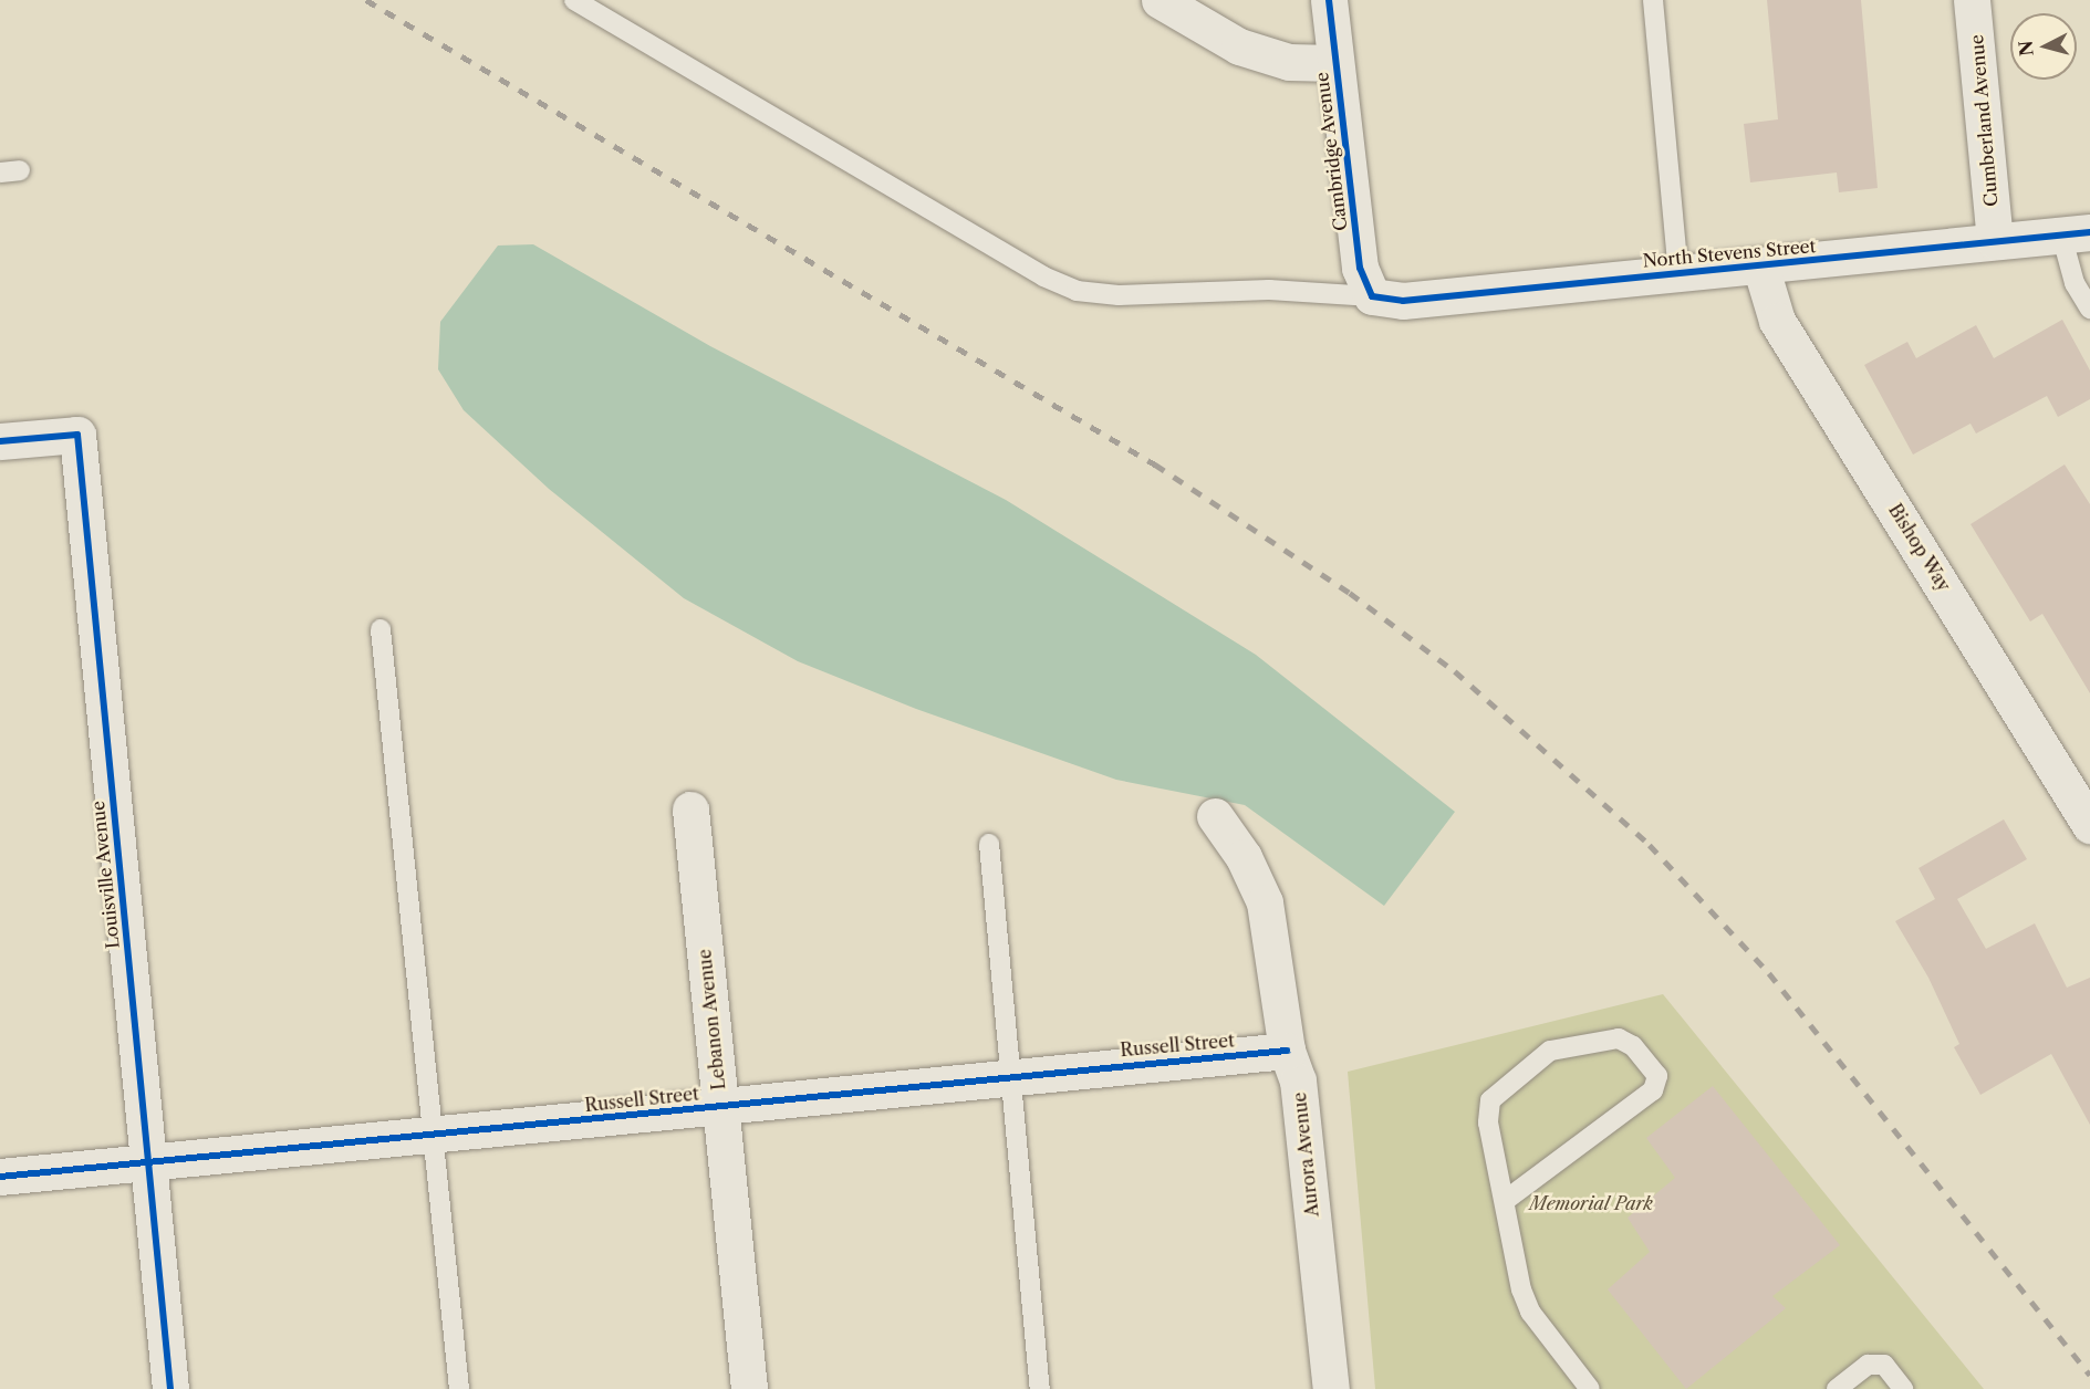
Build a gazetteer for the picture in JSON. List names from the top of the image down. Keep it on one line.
{"streets":{"street":["Cumberland Avenue","Cambridge Avenue","North Stevens Street","Bishop Way","Louisville Avenue","Lebanon Avenue","Russell Street","Aurora Avenue"]},"crossings":[["Cumberland Avenue","North Stevens Street"],["Cambridge Avenue","North Stevens Street"],["North Stevens Street","Bishop Way"],["Louisville Avenue","Russell Street"],["Lebanon Avenue","Russell Street"],["Russell Street","Aurora Avenue"]],"parks":["Memorial Park"],"north":"left"}
